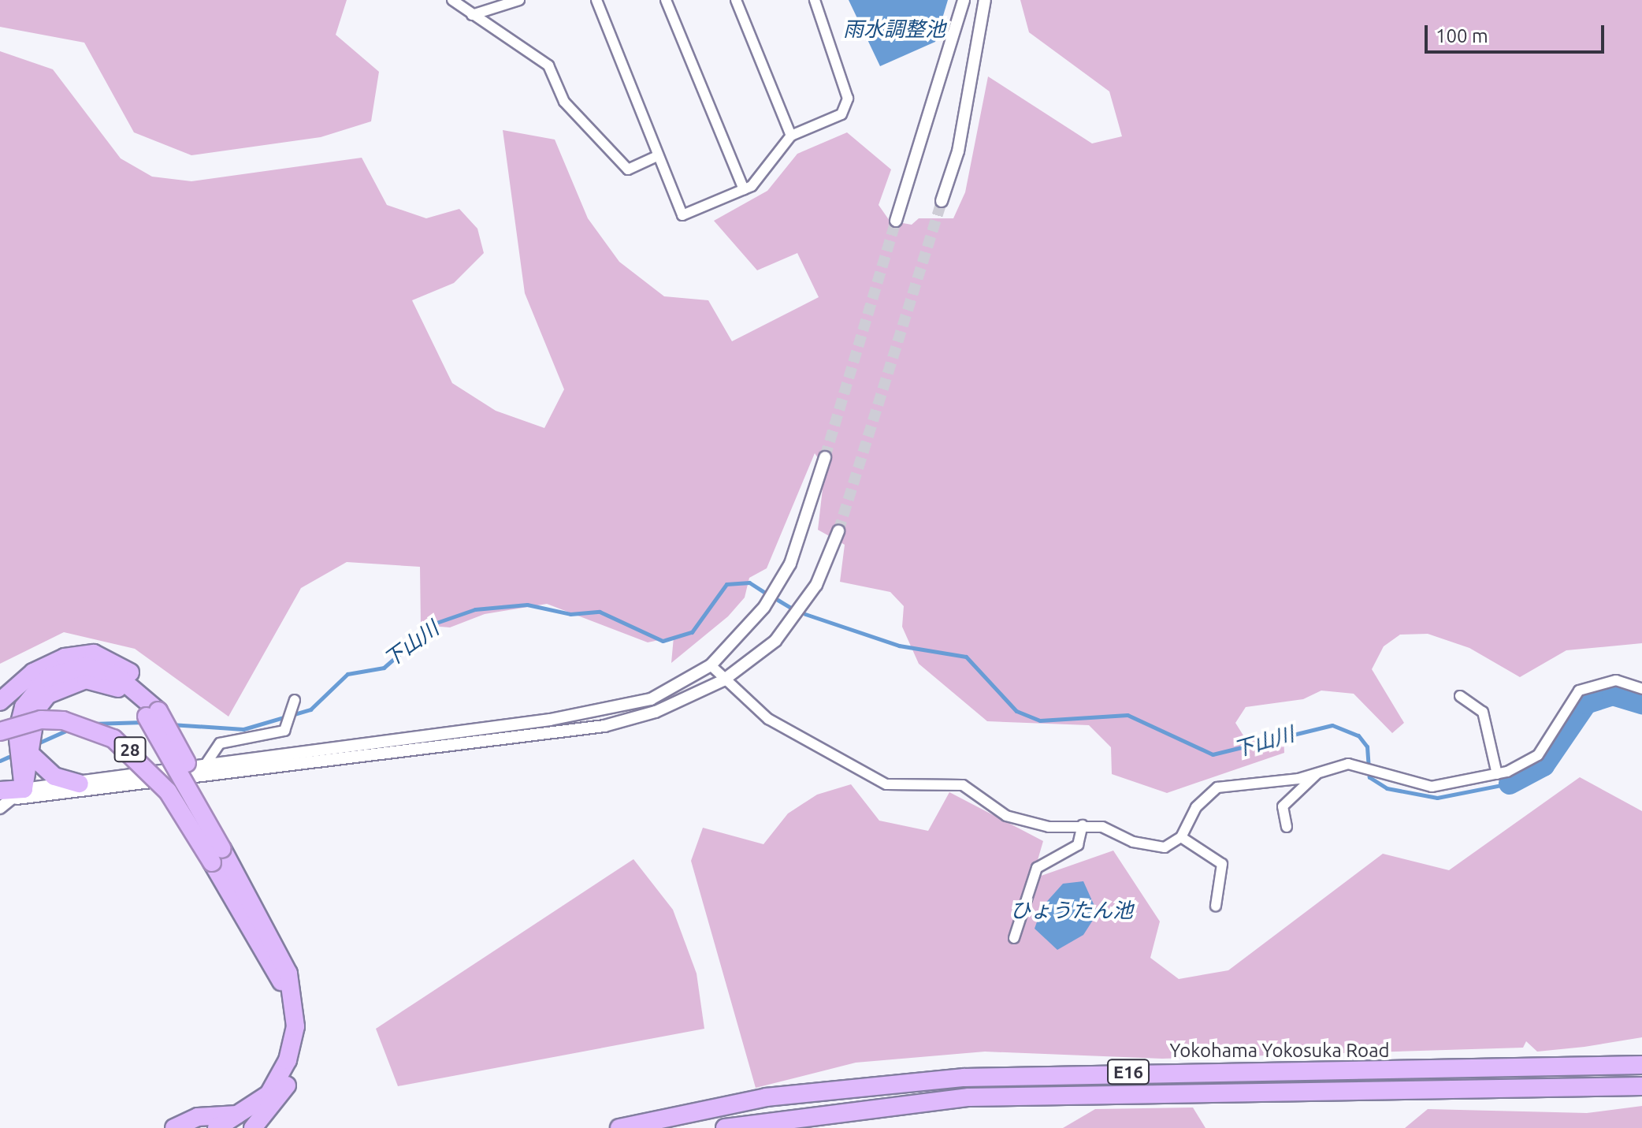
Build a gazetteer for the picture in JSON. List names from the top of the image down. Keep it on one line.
{"streets":{"highway":["28","Yokohama Yokosuka Road","E16"]},"water":["雨水調整池","下山川","ひょうたん池"],"scale_bar":"100 m"}
